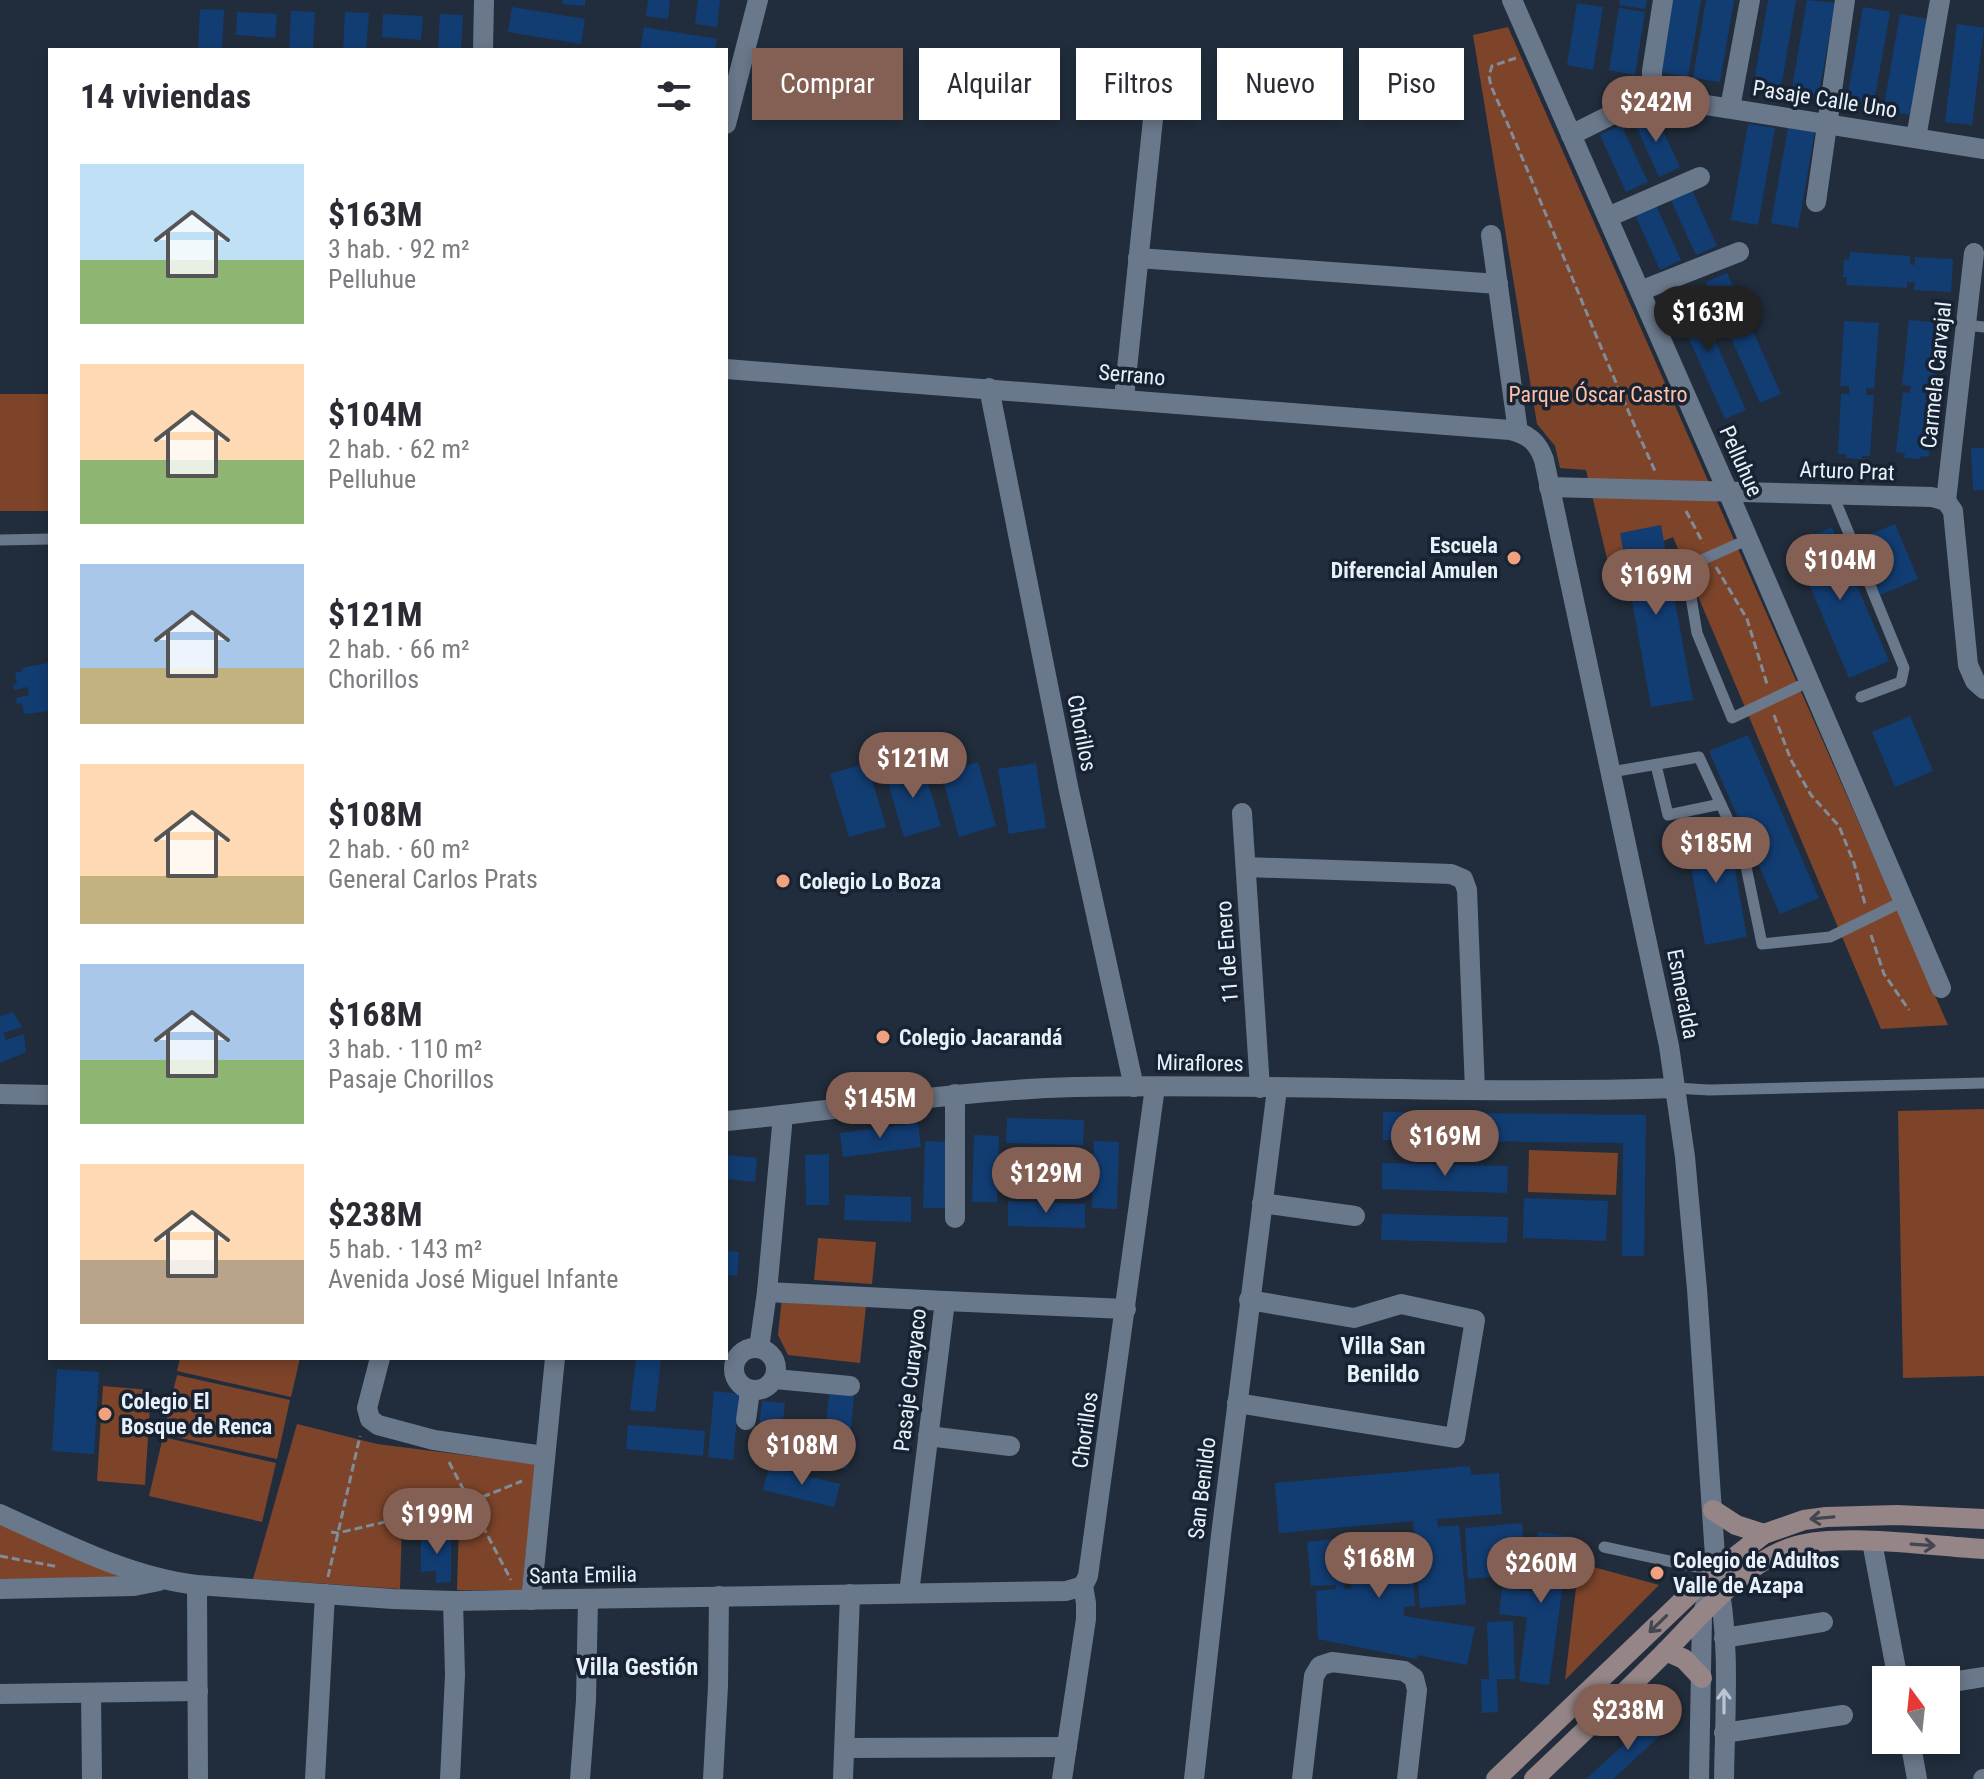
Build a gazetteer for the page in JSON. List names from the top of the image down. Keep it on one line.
{"streets":{"street":["Pasaje Calle Uno","Serrano","Carmela Carvajal","Pelluhue","Arturo Prat","Chorillos","11 de Enero","Esmeralda","Miraflores","Pasaje Curayaco","San Benildo","Santa Emilia"]},"crossings":[["Serrano","Chorillos"],["Serrano","Esmeralda"],["Carmela Carvajal","Arturo Prat"],["Pelluhue","Arturo Prat"],["Arturo Prat","Esmeralda"],["Chorillos","Miraflores"],["Chorillos","Santa Emilia"],["11 de Enero","Miraflores"],["11 de Enero","San Benildo"],["Esmeralda","Miraflores"],["Miraflores","San Benildo"],["Pasaje Curayaco","Santa Emilia"]],"districts":["Villa San Benildo","Villa Gestión"],"parks":["Parque Óscar Castro"],"places":["Escuela Diferencial Amulen","Colegio Lo Boza","Colegio Jacarandá","Colegio El Bosque de Renca","Colegio de Adultos Valle de Azapa"],"north":"top","page":{"chip":["Comprar","Alquilar","Filtros","Nuevo","Piso"],"heading":"14 viviendas","price":["$242M","$163M","$104M","$169M","$121M","$185M","$145M","$169M","$129M","$108M","$199M","$168M","$260M","$238M"],"list":[{"name":"$163M","note":"3 hab. · 92 m² · Pelluhue"},{"name":"$104M","note":"2 hab. · 62 m² · Pelluhue"},{"name":"$121M","note":"2 hab. · 66 m² · Chorillos"},{"name":"$108M","note":"2 hab. · 60 m² · General Carlos Prats"},{"name":"$168M","note":"3 hab. · 110 m² · Pasaje Chorillos"},{"name":"$238M","note":"5 hab. · 143 m² · Avenida José Miguel Infante"}]}}
